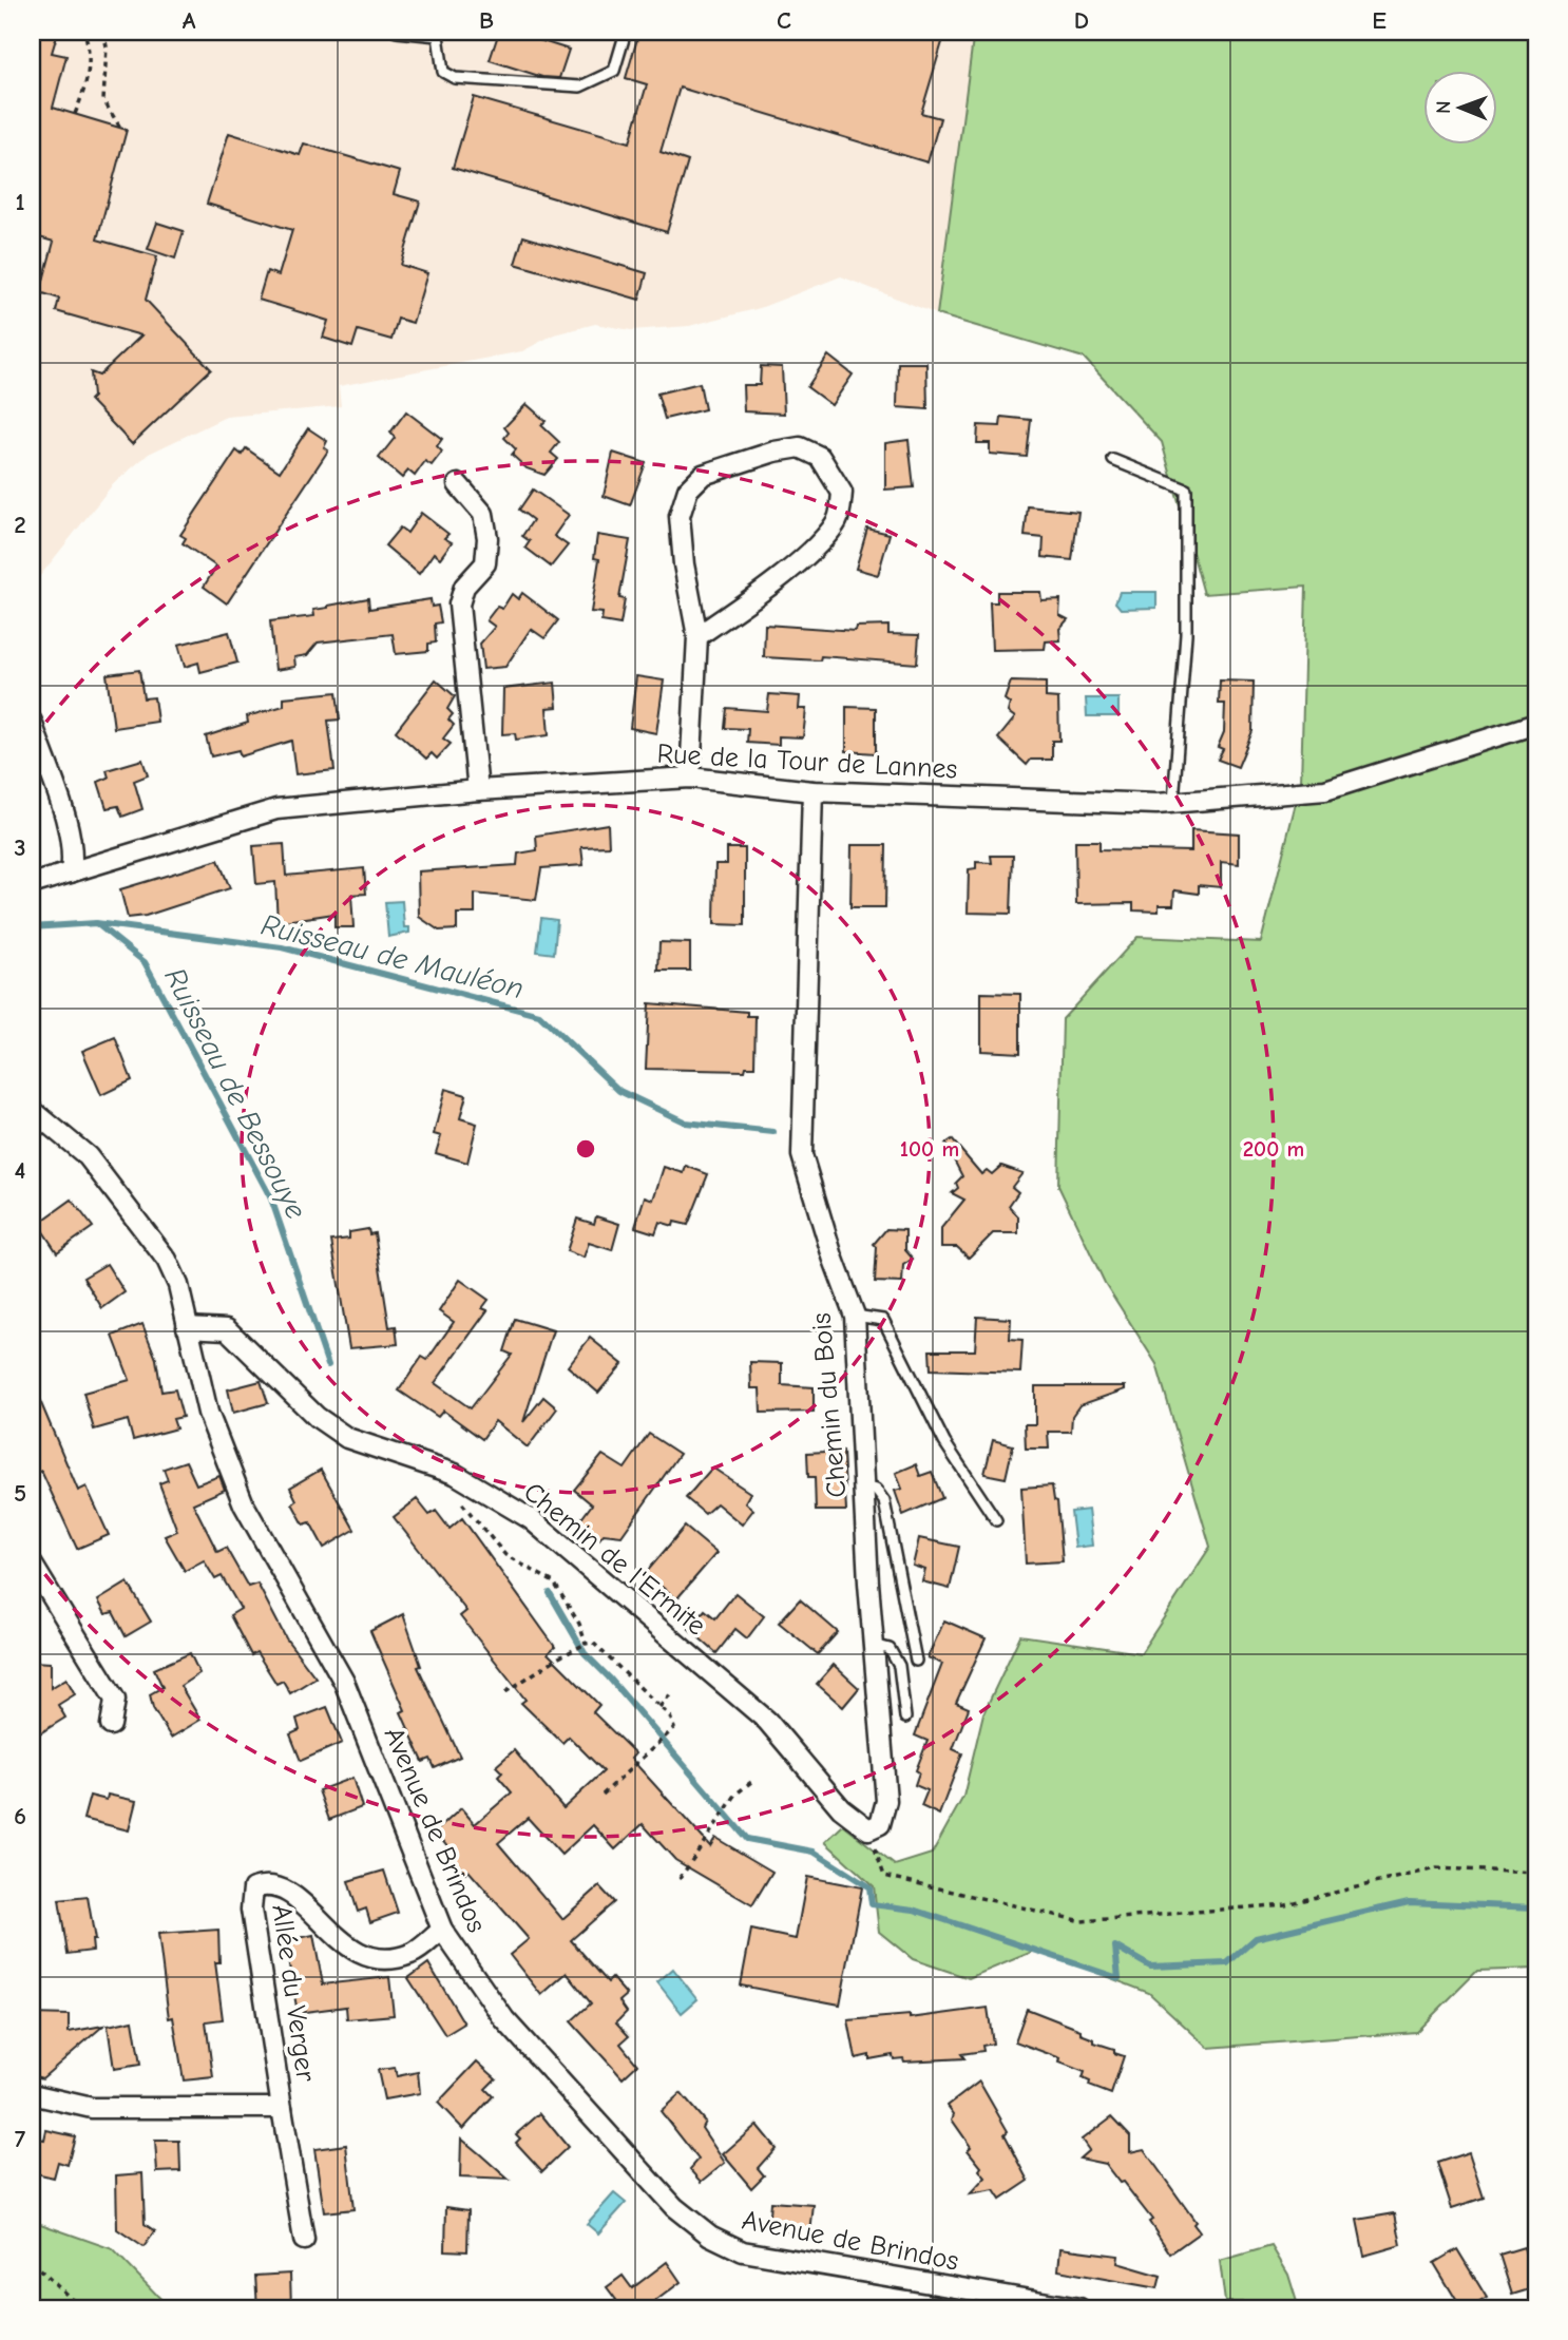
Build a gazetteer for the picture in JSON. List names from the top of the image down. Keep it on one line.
{"streets":{"street":["Rue de la Tour de Lannes","Chemin du Bois","Chemin de l'Ermite","Avenue de Brindos","Allée du Verger"]},"crossings":[["Rue de la Tour de Lannes","Chemin du Bois"],["Chemin du Bois","Chemin de l'Ermite"],["Chemin de l'Ermite","Avenue de Brindos"],["Avenue de Brindos","Allée du Verger"]],"water":["Ruisseau de Mauléon","Ruisseau de Bessouye"],"north":"left","grid":{"columns":["A","B","C","D","E"],"rows":["1","2","3","4","5","6","7"]},"rings":["100 m","200 m"]}
